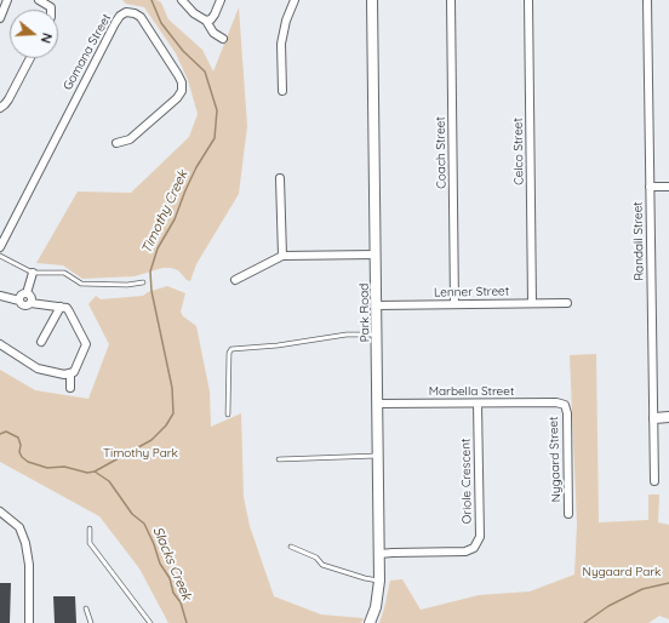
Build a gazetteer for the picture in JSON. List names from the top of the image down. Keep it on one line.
{"streets":{"street":["Gomana Street","Celco Street","Coach Street","Randall Street","Lenner Street","Park Road","Marbella Street","Nygaard Street","Oriole Crescent"]},"crossings":[["Celco Street","Lenner Street"],["Coach Street","Lenner Street"],["Lenner Street","Park Road"],["Park Road","Marbella Street"],["Park Road","Oriole Crescent"],["Marbella Street","Nygaard Street"],["Marbella Street","Oriole Crescent"]],"water":["Timothy Creek","Slacks Creek"],"parks":["Timothy Park","Nygaard Park"],"north":"right"}
